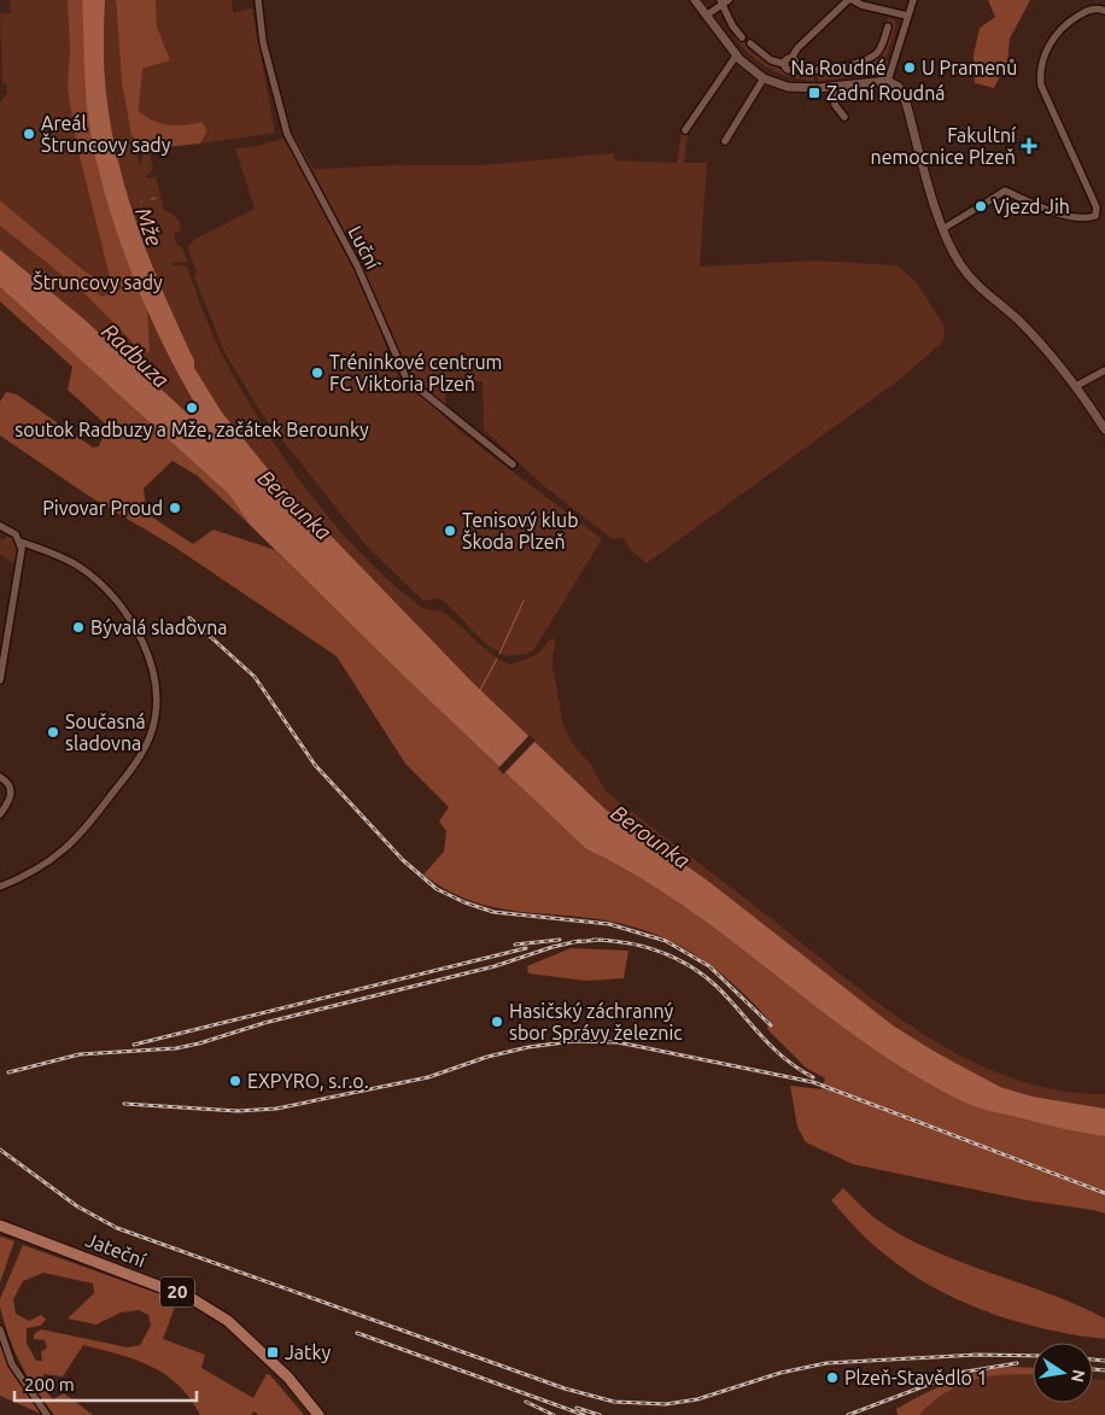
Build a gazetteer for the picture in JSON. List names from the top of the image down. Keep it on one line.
{"streets":{"main road":["Jateční","20"],"street":["Na Roudné","Luční"]},"water":["Mže","Radbuza","Berounka"],"parks":["Štruncovy sady"],"places":{"other":["U Pramenů","Areál Štruncovy sady","Vjezd Jih","Tréninkové centrum FC Viktoria Plzeň","soutok Radbuzy a Mže, začátek Berounky","Pivovar Proud","Tenisový klub Škoda Plzeň","Bývalá sladovna","Současná sladovna","Hasičský záchranný sbor Správy železnic","EXPYRO, s.r.o.","Plzeň-Stavědlo 1"],"transit":["Zadní Roudná","Jatky"],"health":["Fakultní nemocnice Plzeň"]},"scale_bar":"200 m","north":"right"}
